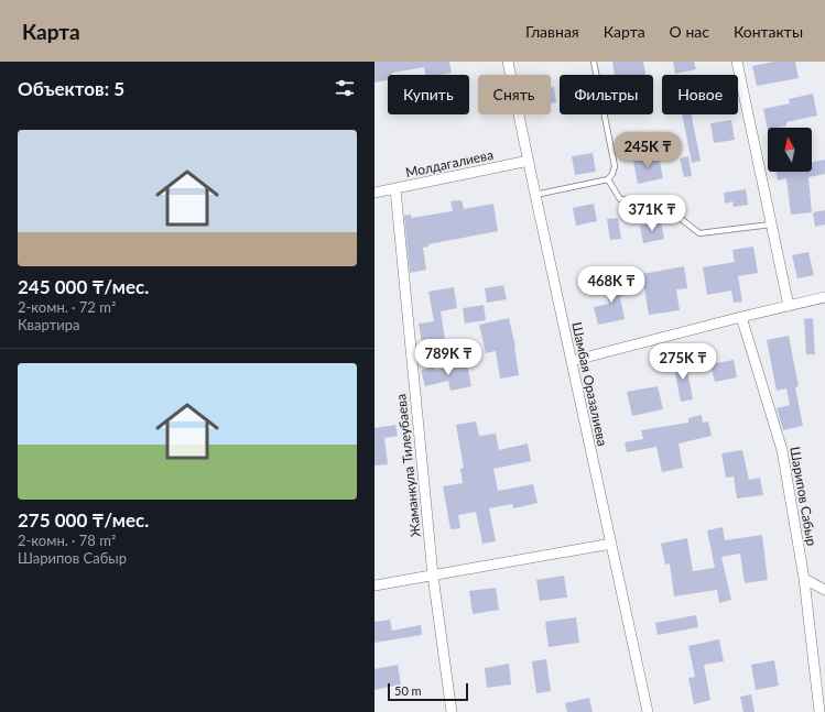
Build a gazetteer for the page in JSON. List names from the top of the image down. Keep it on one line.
{"streets":{"street":["Молдагалиева","Шамбая Оразалиева","Жаманкула Тилеубаева","Шарипов Сабыр"]},"crossings":[["Молдагалиева","Шамбая Оразалиева"],["Молдагалиева","Жаманкула Тилеубаева"]],"scale_bar":"50 m","north":"top","page":{"header":"Карта","nav":["Главная","Карта","О нас","Контакты"],"heading":"Объектов: 5","chip":["Купить","Снять","Фильтры","Новое"],"list":[{"name":"245 000 ₸/мес.","note":"2-комн. · 72 m² · Квартира"},{"name":"275 000 ₸/мес.","note":"2-комн. · 78 m² · Шарипов Сабыр"}],"price":["245K ₸","371K ₸","468K ₸","789K ₸","275K ₸"],"scale":"50 m"}}
